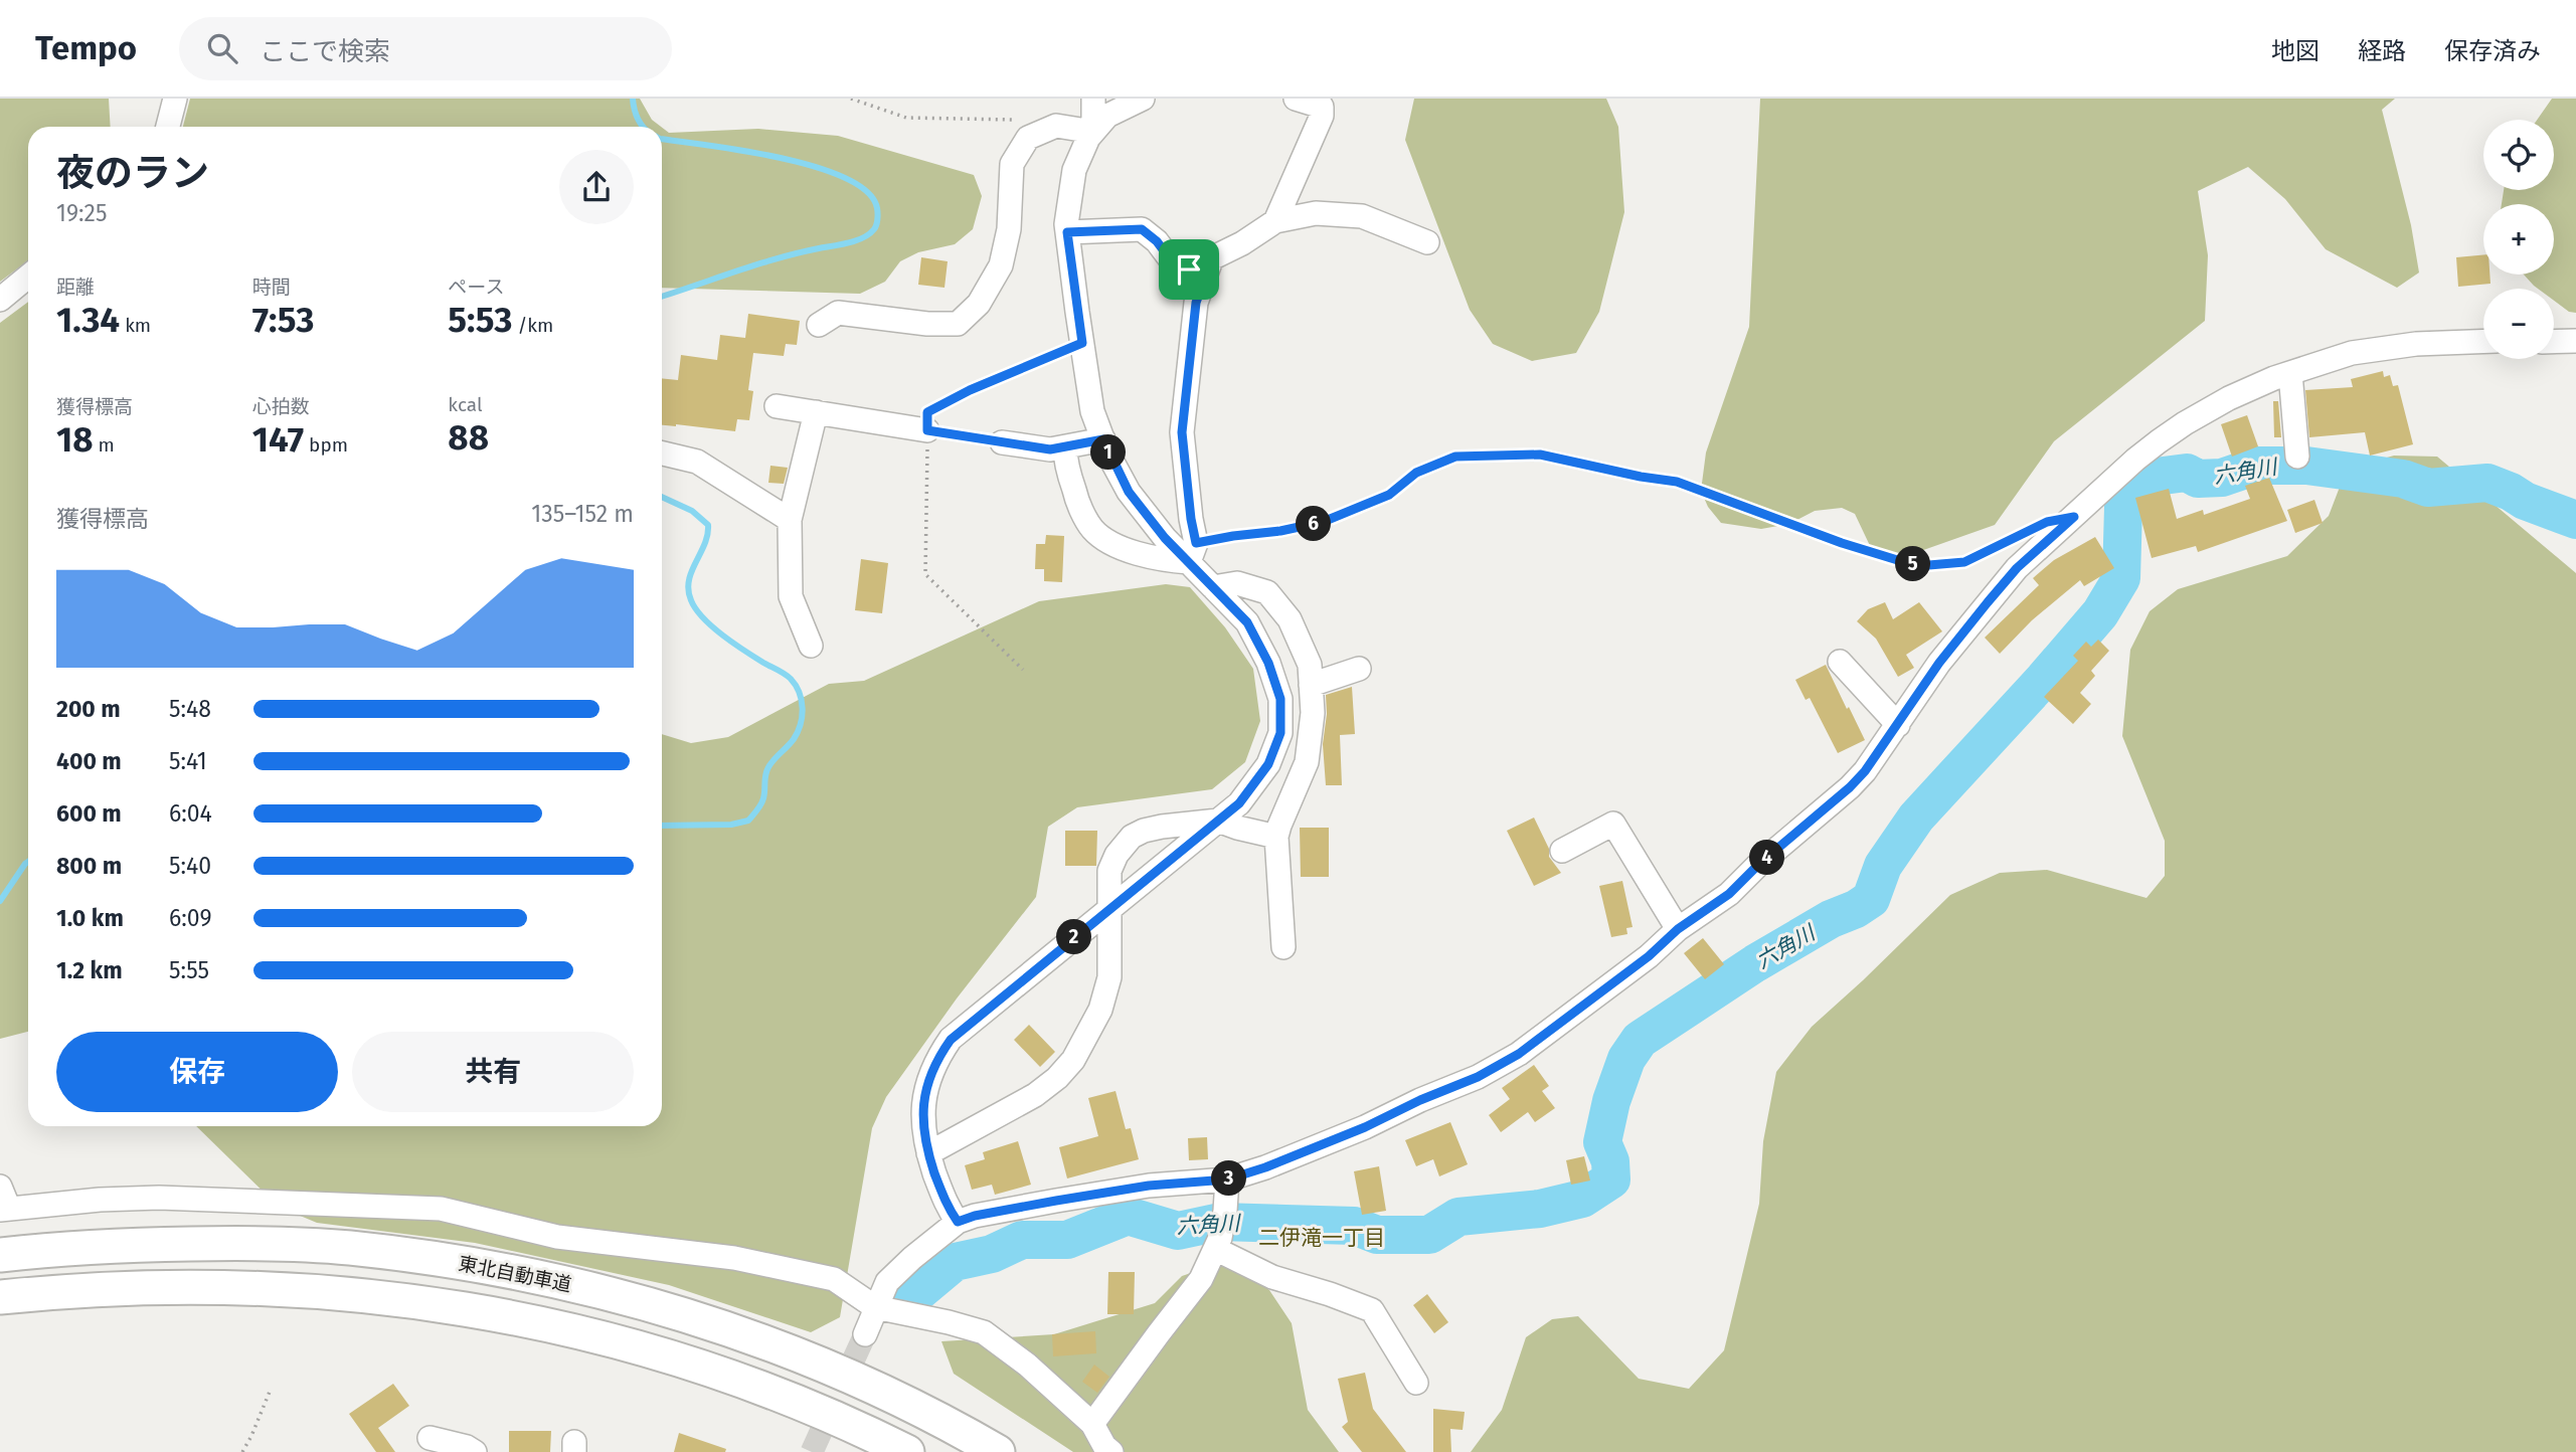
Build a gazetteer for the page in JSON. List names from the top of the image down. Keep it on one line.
{"streets":{"highway":["東北自動車道"]},"districts":["二伊滝一丁目"],"water":["六角川"],"page":{"header":"Tempo","search":"ここで検索","nav":["地図","経路","保存済み"],"map_buttons":["+","−"],"heading":["夜のラン","19:25"],"stats":[["距離","1.34 km"],["時間","7:53"],["ペース","5:53 /km"],["獲得標高","18 m"],["心拍数","147 bpm"],["kcal","88"]],"pins":["1","6","5","4","2","3"],"chart":["獲得標高","135–152 m"],"list":[{"name":"200 m","note":"5:48"},{"name":"400 m","note":"5:41"},{"name":"600 m","note":"6:04"},{"name":"800 m","note":"5:40"},{"name":"1.0 km","note":"6:09"},{"name":"1.2 km","note":"5:55"}],"buttons":["保存","共有"]}}
